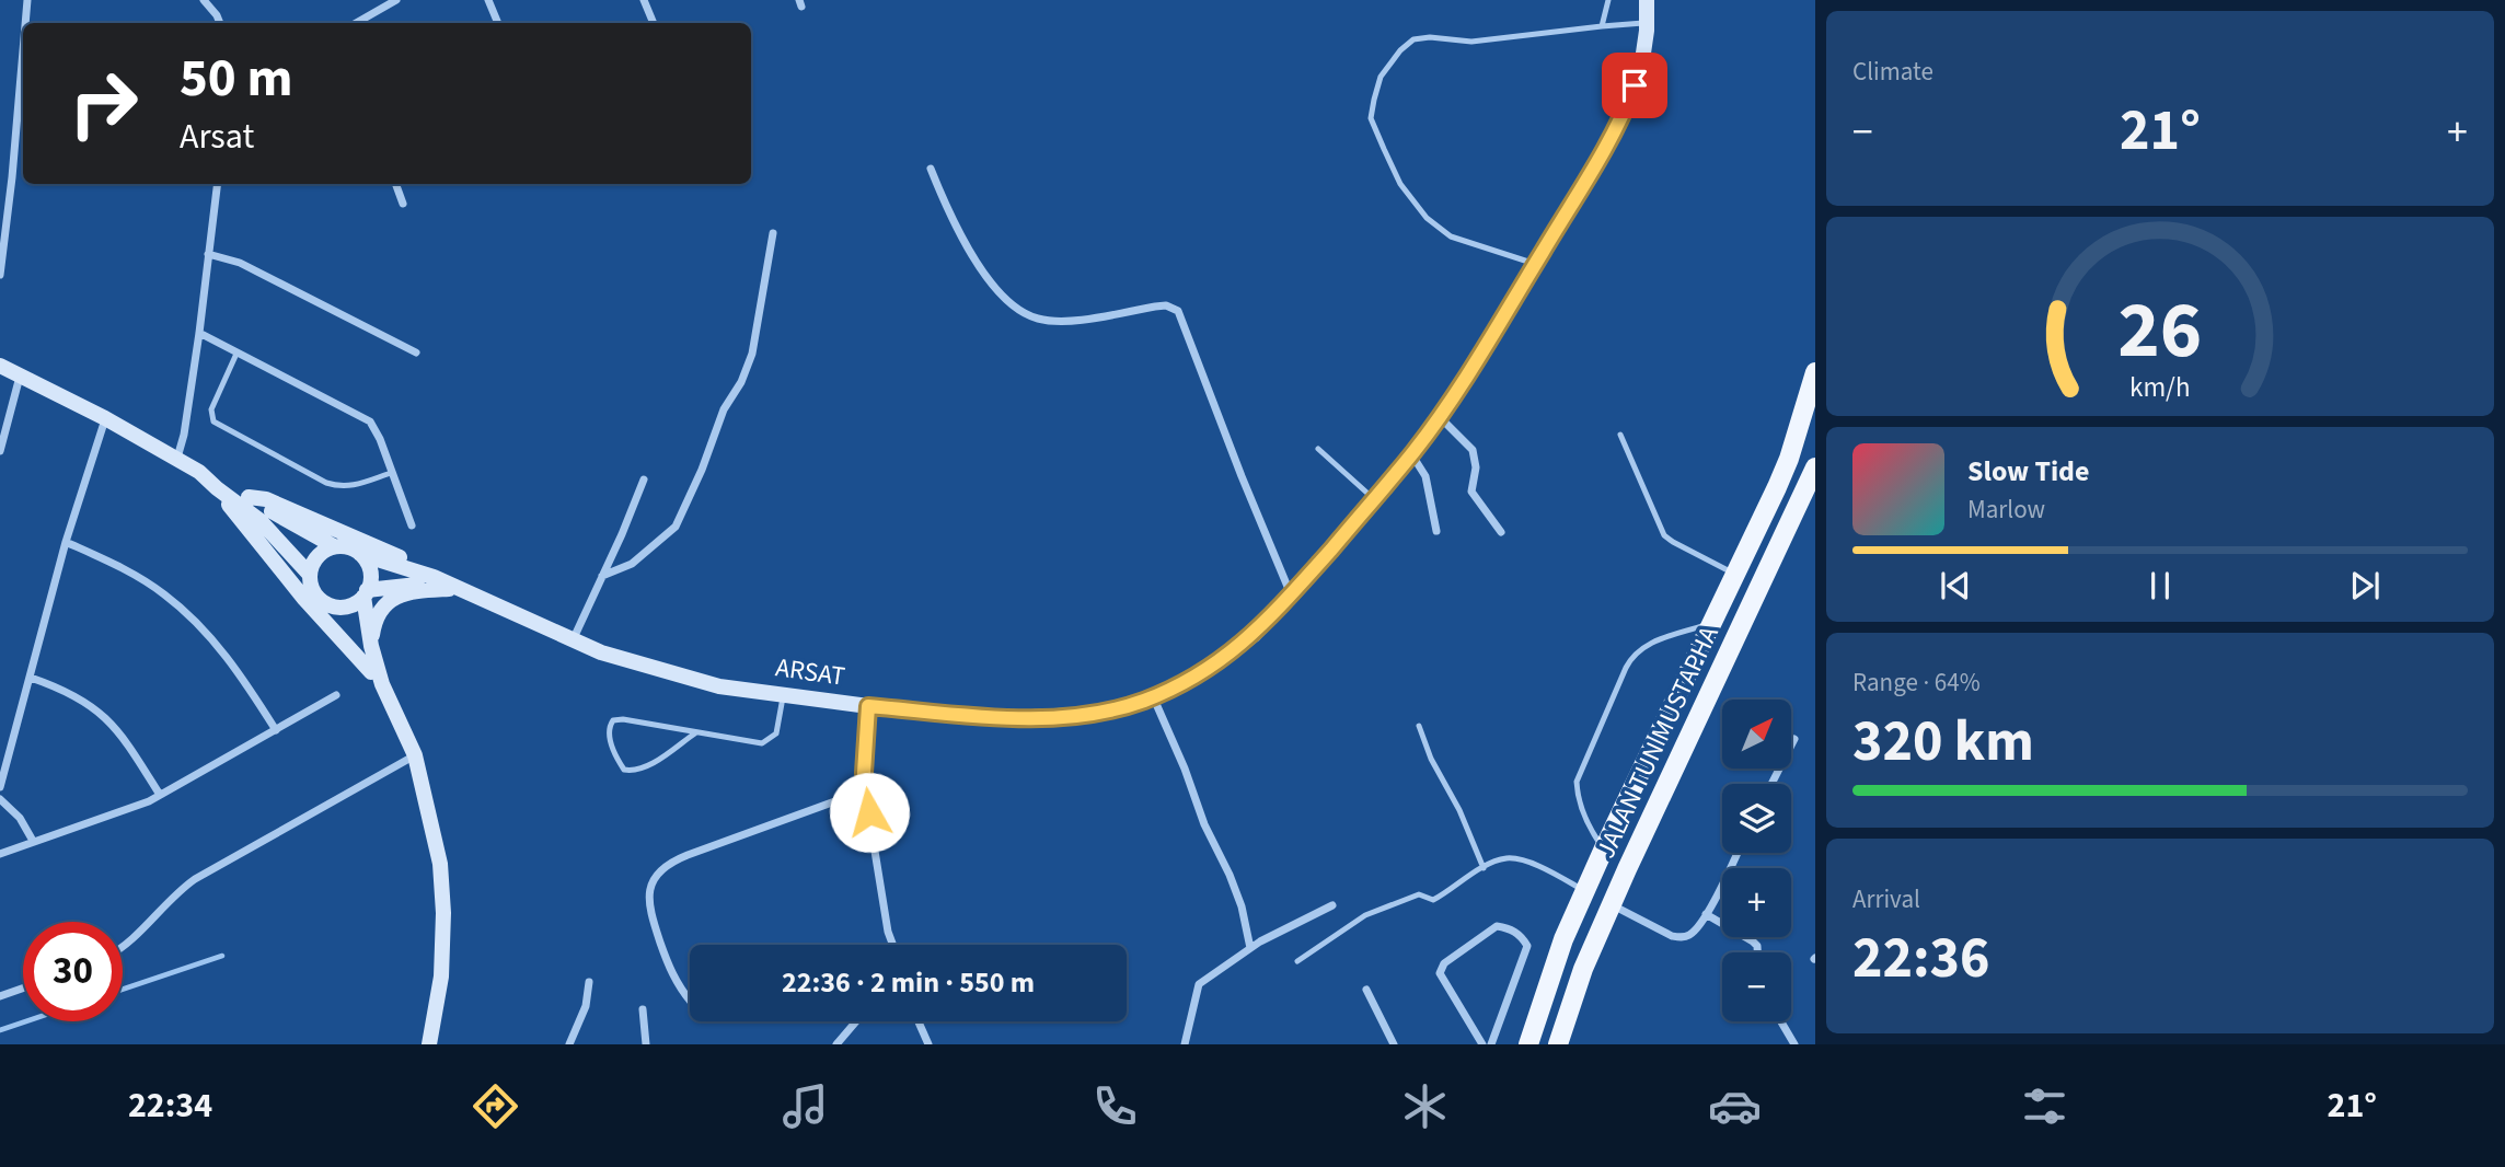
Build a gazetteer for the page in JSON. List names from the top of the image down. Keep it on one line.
{"streets":{"main road":["ARSAT","JALAN TUN MUSTAPHA"]},"north":"top right","page":{"tile":["Climate",["Range · 64%","320 km"],["Arrival","22:36"]],"turn":["50 m","Arsat"],"heat":["−","21°","+"],"song":["Slow Tide","Marlow"],"map_buttons":["+","−"],"limit":"30","trip":"22:36 · 2 min · 550 m","tabs":["22:34","21°"],"gauge":["26","km/h"]}}
